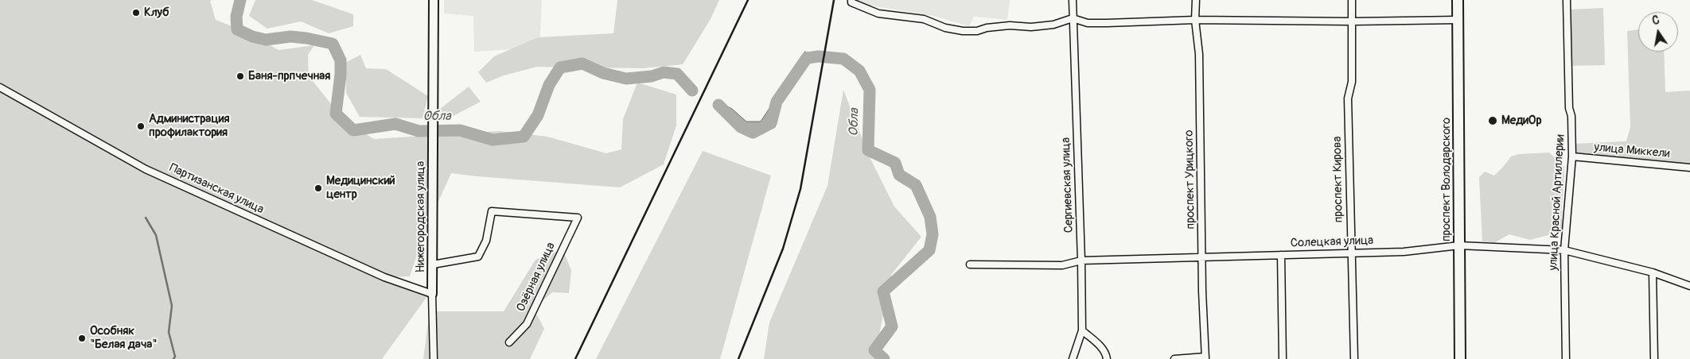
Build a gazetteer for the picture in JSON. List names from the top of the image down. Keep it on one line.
{"streets":{"main road":["проспект Володарского"],"street":["улица Миккели","проспект Урицкого","проспект Кирова","Сергиевская улица","Партизанская улица","улица Красной Артиллерии","Нижегородская улица","Солецкая улица","Озёрная улица"]},"crossings":[["улица Миккели","улица Красной Артиллерии"],["проспект Урицкого","Солецкая улица"],["проспект Кирова","Солецкая улица"],["проспект Володарского","Солецкая улица"],["Сергиевская улица","Солецкая улица"],["Партизанская улица","Нижегородская улица"],["улица Красной Артиллерии","Солецкая улица"],["Нижегородская улица","Озёрная улица"]],"water":["Обла"],"places":["Клуб","Баня-прпчечная","МедиОр","Администрация профилактория","Медицинский центр","Особняк \"Белая дача\""],"north":"top"}
